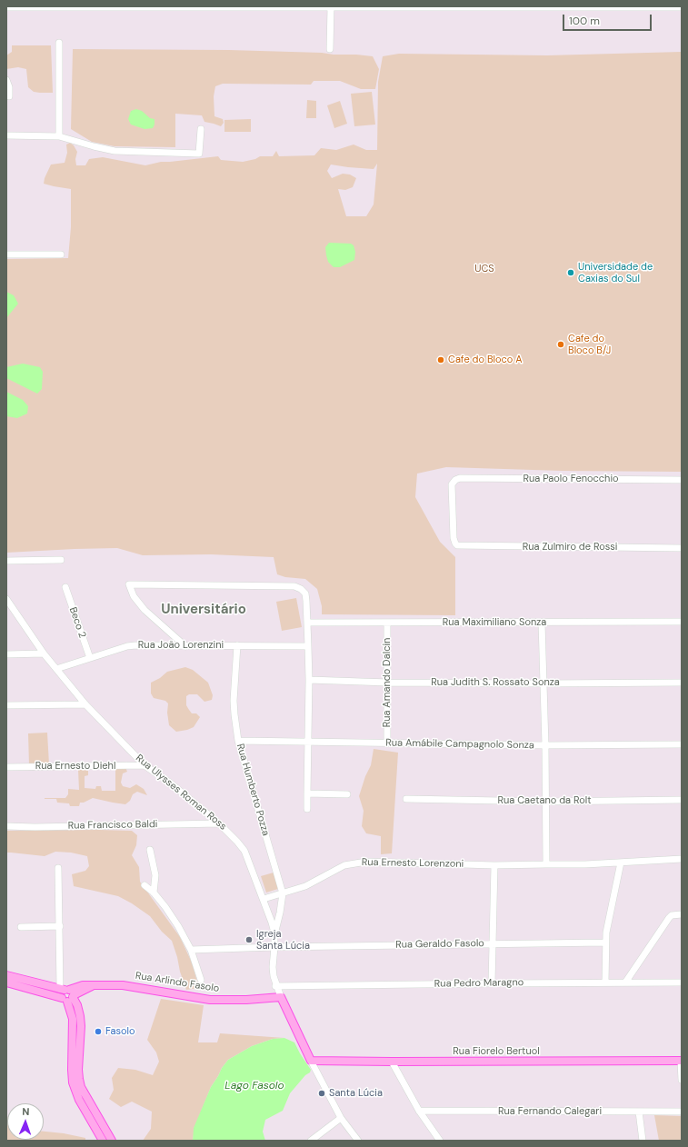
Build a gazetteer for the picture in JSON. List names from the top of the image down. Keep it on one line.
{"streets":{"main road":["Rua Arlindo Fasolo","Rua Fiorelo Bertuol"],"street":["Rua Paolo Fenocchio","Rua Zulmiro de Rossi","Beco 2","Rua Maximiliano Sonza","Rua João Lorenzini","Rua Amando Dalcin","Rua Judith S. Rossato Sonza","Rua Amábile Campagnolo Sonza","Rua Ernesto Diehl","Rua Humberto Pozza","Rua Ulysses Roman Ross","Rua Caetano da Rolt","Rua Francisco Baldi","Rua Ernesto Lorenzoni","Rua Geraldo Fasolo","Rua Pedro Maragno","Rua Fernando Calegari"]},"crossings":[["Rua Paolo Fenocchio","Rua Zulmiro de Rossi"],["Beco 2","Rua João Lorenzini"],["Rua Maximiliano Sonza","Rua Amando Dalcin"],["Rua João Lorenzini","Rua Humberto Pozza"],["Rua João Lorenzini","Rua Ulysses Roman Ross"],["Rua Amando Dalcin","Rua Judith S. Rossato Sonza"],["Rua Amando Dalcin","Rua Amábile Campagnolo Sonza"],["Rua Amábile Campagnolo Sonza","Rua Humberto Pozza"],["Rua Ernesto Diehl","Rua Ulysses Roman Ross"],["Rua Humberto Pozza","Rua Ulysses Roman Ross"],["Rua Humberto Pozza","Rua Ernesto Lorenzoni"],["Rua Ulysses Roman Ross","Rua Francisco Baldi"],["Rua Ulysses Roman Ross","Rua Ernesto Lorenzoni"]],"districts":["Universitário"],"water":["Lago Fasolo"],"parks":["UCS"],"places":["Universidade de Caxias do Sul","Cafe do Bloco B/J","Cafe do Bloco A","Igreja Santa Lúcia","Fasolo","Santa Lúcia"],"scale_bar":"100 m","north":"top"}
